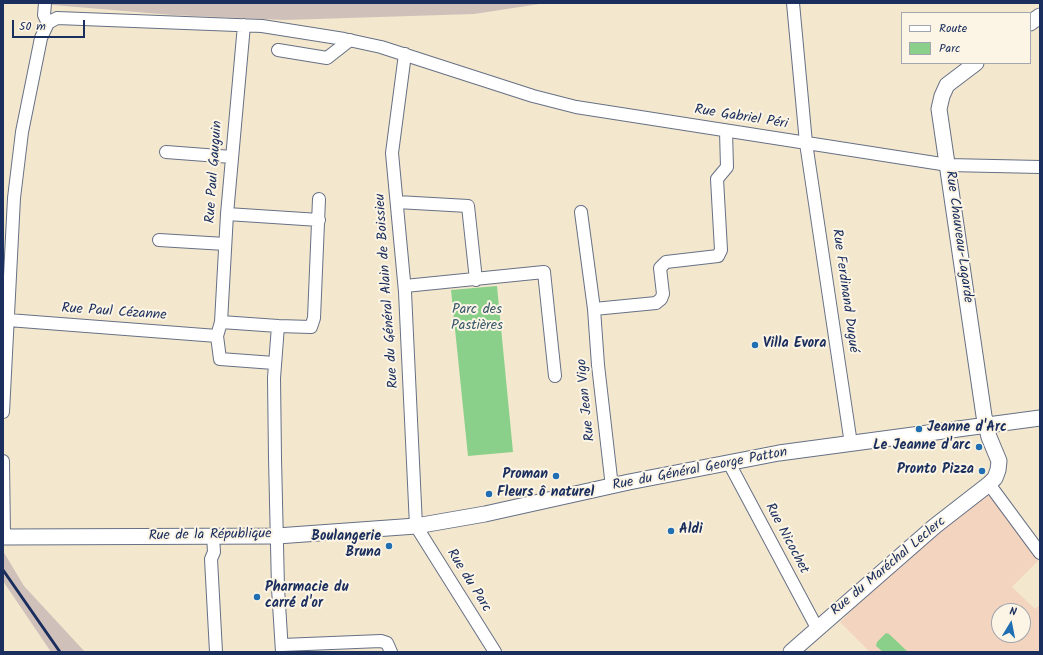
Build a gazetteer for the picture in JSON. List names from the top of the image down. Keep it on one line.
{"streets":{"main road":["Rue Chauveau-Lagarde","Rue du Général George Patton","Rue de la République","Rue du Maréchal Leclerc"],"street":["Rue Gabriel Péri","Rue Paul Gauguin","Rue du Général Alain de Boissieu","Rue Ferdinand Dugué","Rue Paul Cézanne","Rue Jean Vigo","Rue Nicochet","Rue du Parc"]},"crossings":[["Rue Gabriel Péri","Rue Paul Gauguin"],["Rue Gabriel Péri","Rue Chauveau-Lagarde"],["Rue Gabriel Péri","Rue du Général Alain de Boissieu"],["Rue Gabriel Péri","Rue Ferdinand Dugué"],["Rue Paul Gauguin","Rue Paul Cézanne"],["Rue Chauveau-Lagarde","Rue du Général George Patton"],["Rue du Général Alain de Boissieu","Rue du Général George Patton"],["Rue du Général Alain de Boissieu","Rue de la République"],["Rue du Général Alain de Boissieu","Rue du Parc"],["Rue Ferdinand Dugué","Rue du Général George Patton"],["Rue Jean Vigo","Rue du Général George Patton"],["Rue du Général George Patton","Rue de la République"],["Rue du Général George Patton","Rue Nicochet"],["Rue du Général George Patton","Rue du Parc"],["Rue de la République","Rue du Parc"],["Rue Nicochet","Rue du Maréchal Leclerc"]],"parks":["Parc des Pastières"],"places":["Villa Evora","Jeanne d'Arc","Le Jeanne d'arc","Pronto Pizza","Proman","Fleurs ô naturel","Aldi","Boulangerie Bruna","Pharmacie du carré d'or"],"legend":["Route","Parc"],"scale_bar":"50 m","north":"top"}
